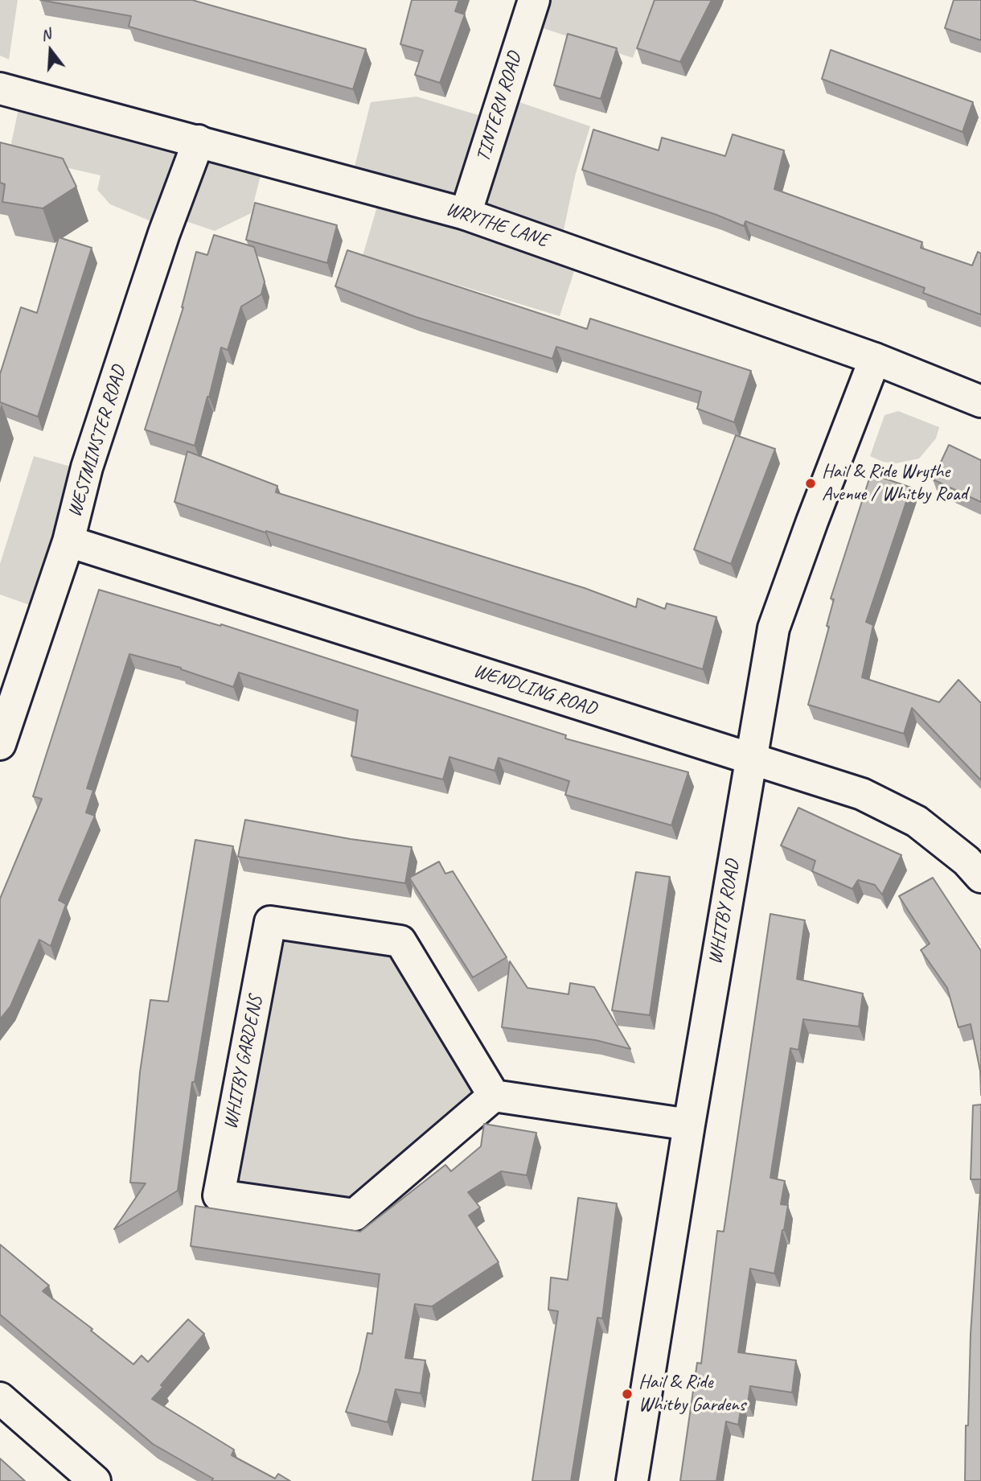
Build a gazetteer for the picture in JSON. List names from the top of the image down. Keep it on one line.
{"streets":{"street":["TINTERN ROAD","WRYTHE LANE","WESTMINSTER ROAD","WENDLING ROAD","WHITBY ROAD","WHITBY GARDENS"]},"crossings":[["TINTERN ROAD","WRYTHE LANE"],["WRYTHE LANE","WESTMINSTER ROAD"],["WRYTHE LANE","WHITBY ROAD"],["WESTMINSTER ROAD","WENDLING ROAD"],["WENDLING ROAD","WHITBY ROAD"]],"places":["Hail & Ride Wrythe Avenue / Whitby Road","Hail & Ride Whitby Gardens"],"north":"top"}
